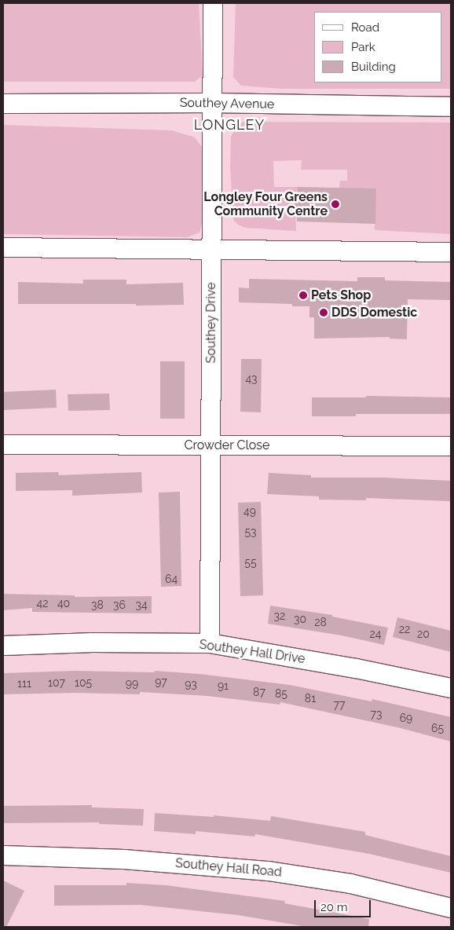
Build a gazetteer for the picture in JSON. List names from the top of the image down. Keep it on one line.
{"streets":{"street":["Southey Avenue","Southey Drive","Crowder Close","Southey Hall Drive","Southey Hall Road"]},"crossings":[["Southey Avenue","Southey Drive"],["Southey Drive","Crowder Close"],["Southey Drive","Southey Hall Drive"]],"districts":["LONGLEY"],"places":["Longley Four Greens Community Centre","Pets Shop","DDS Domestic"],"house_numbers":["43","49","53","55","64","42","40","38","36","34","32","30","28","22","24","20","97","107","105","111","99","93","91","87","85","81","77","73","69","65"],"legend":["Road","Park","Building"],"scale_bar":"20 m"}
